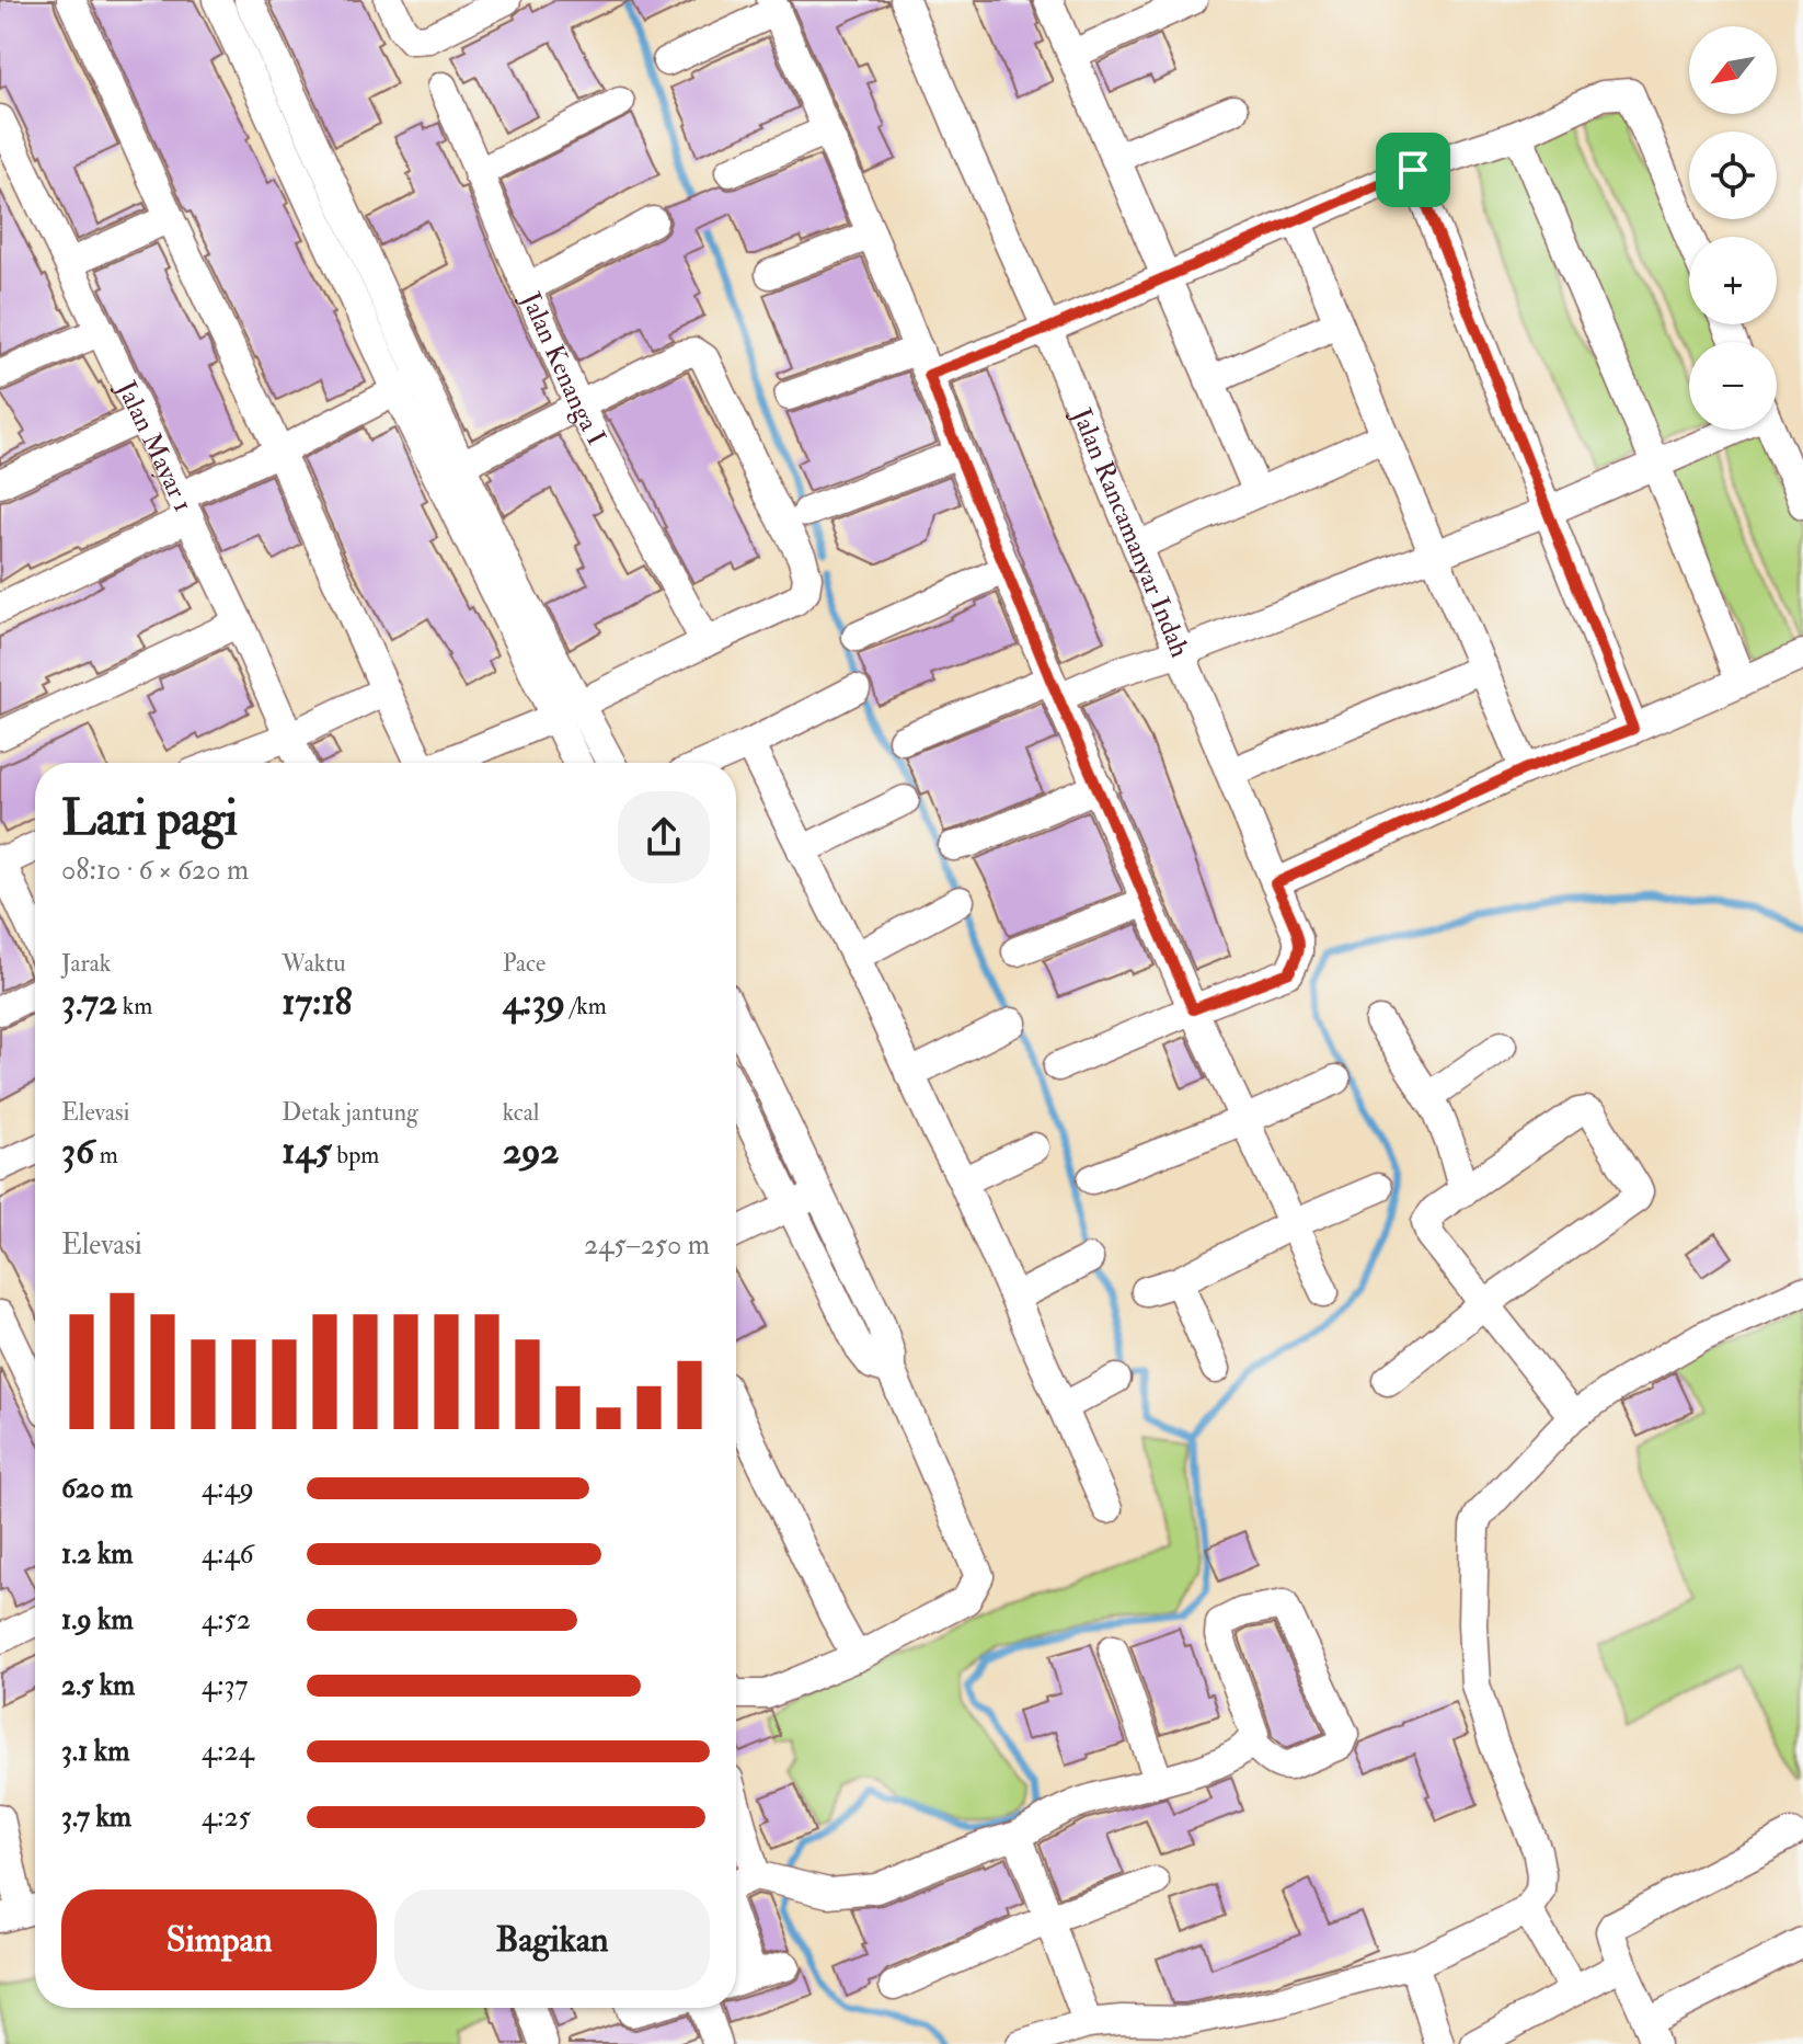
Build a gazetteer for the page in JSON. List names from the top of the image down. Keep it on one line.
{"streets":{"street":["Jalan Kenanga I","Jalan Mayar 1","Jalan Rancamanyar Indah"]},"north":"bottom left","page":{"map_buttons":["+","−"],"heading":["Lari pagi","08:10 · 6 × 620 m"],"stats":[["Jarak","3.72 km"],["Waktu","17:18"],["Pace","4:39 /km"],["Elevasi","36 m"],["Detak jantung","145 bpm"],["kcal","292"]],"chart":["Elevasi","245–250 m"],"list":[{"name":"620 m","note":"4:49"},{"name":"1.2 km","note":"4:46"},{"name":"1.9 km","note":"4:52"},{"name":"2.5 km","note":"4:37"},{"name":"3.1 km","note":"4:24"},{"name":"3.7 km","note":"4:25"}],"buttons":["Simpan","Bagikan"]}}
